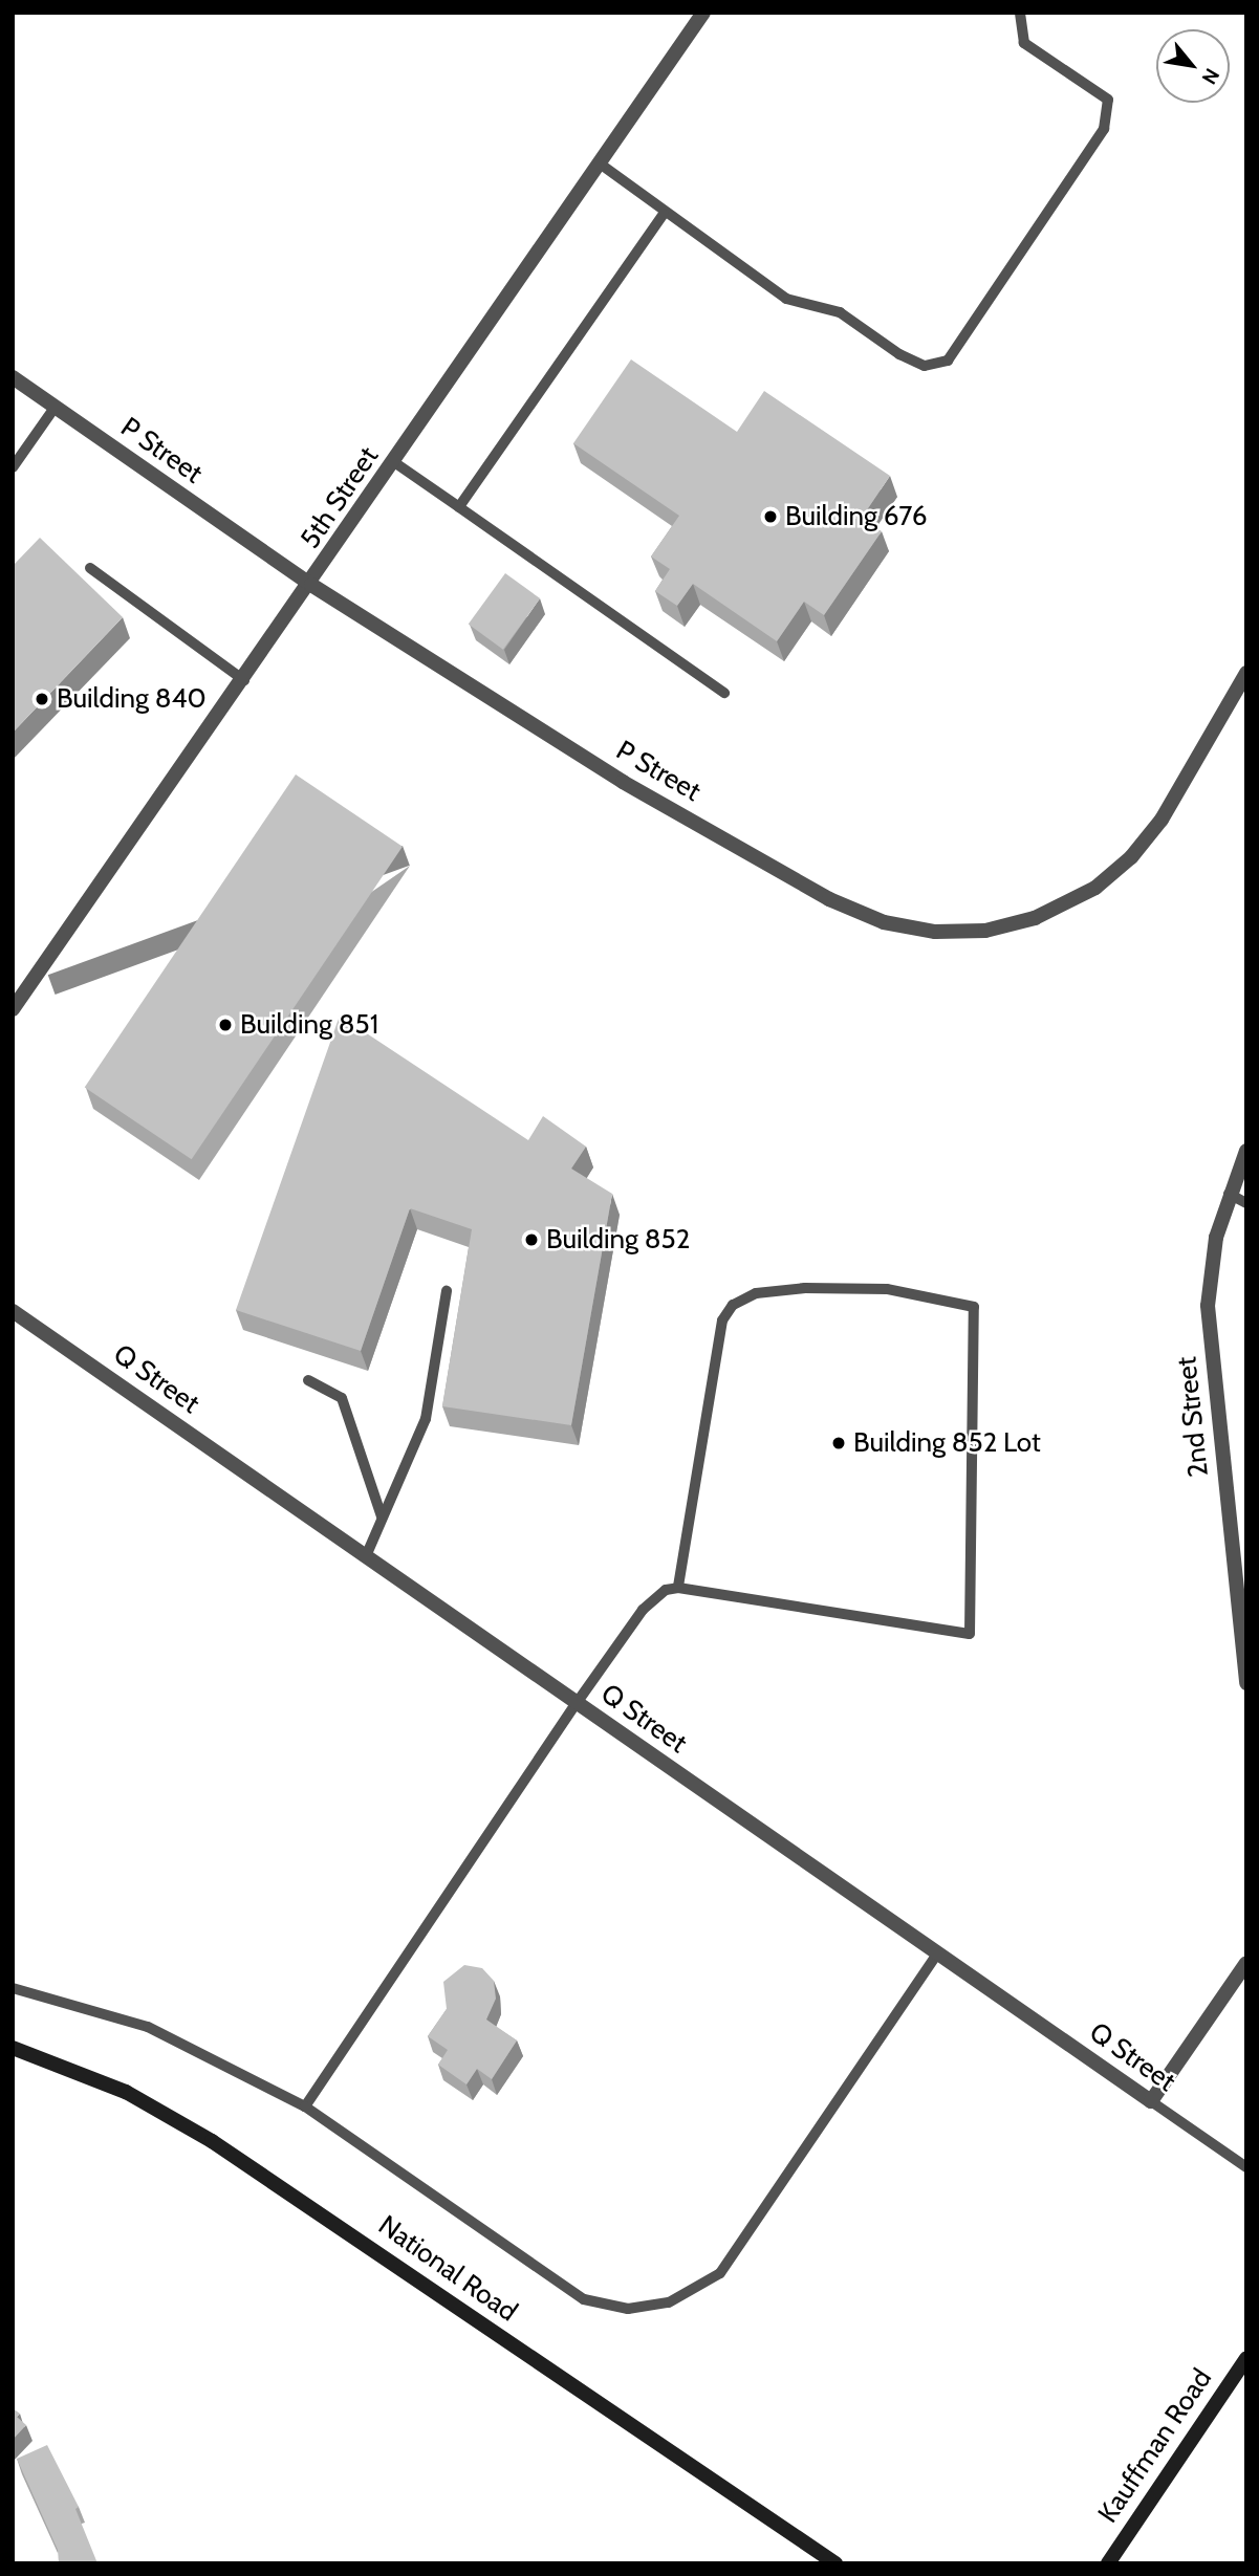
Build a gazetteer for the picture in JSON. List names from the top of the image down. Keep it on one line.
{"streets":{"main road":["National Road","Kauffman Road"],"street":["P Street","5th Street","Q Street","2nd Street"]},"crossings":[["P Street","5th Street"]],"places":["Building 676","Building 840","Building 851","Building 852","Building 852 Lot"],"north":"bottom right"}
